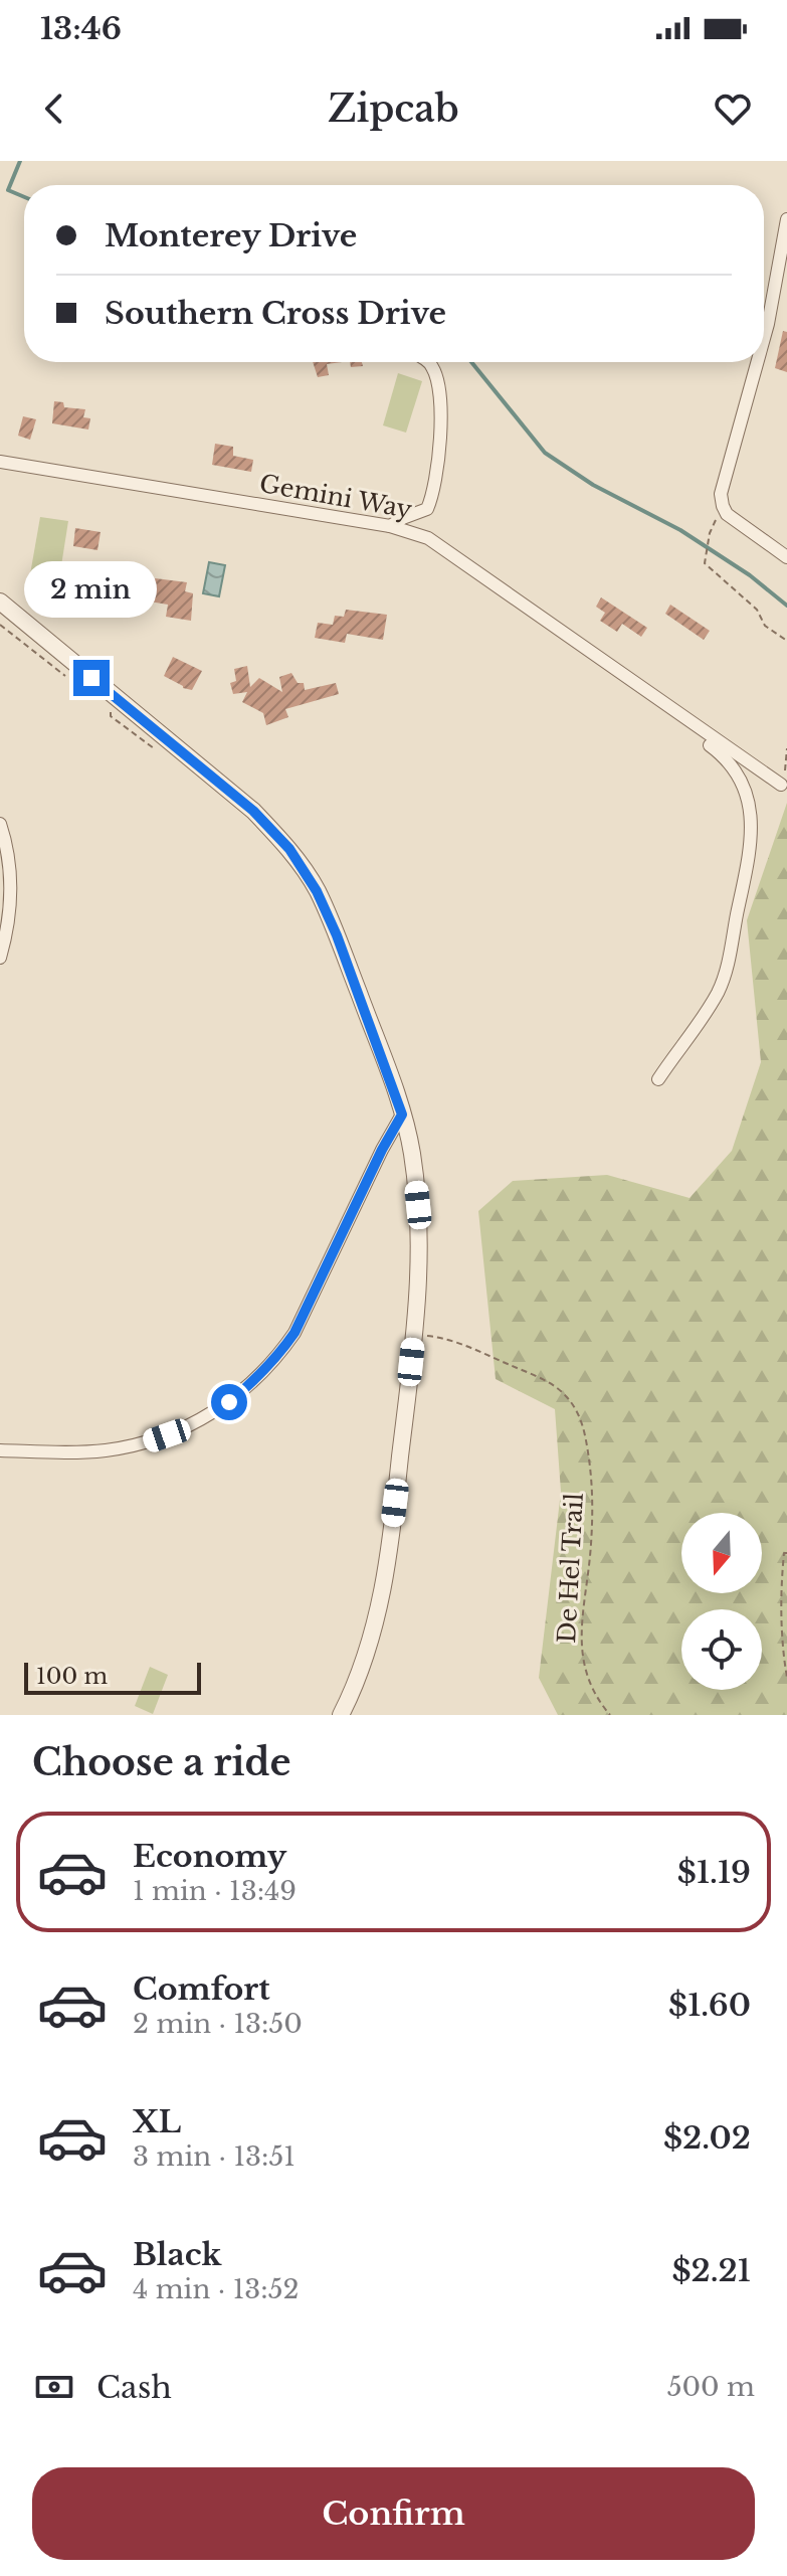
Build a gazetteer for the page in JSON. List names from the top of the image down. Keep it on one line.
{"streets":{"street":["Gemini Way"],"path":["De Hel Trail"]},"scale_bar":"100 m","north":"bottom","page":{"status":"13:46","header":"Zipcab","banner":["Monterey Drive","Southern Cross Drive"],"bubble":"2 min","scale":"100 m","heading":"Choose a ride","list":[{"name":"Economy","note":"1 min · 13:49","value":"$1.19"},{"name":"Comfort","note":"2 min · 13:50","value":"$1.60"},{"name":"XL","note":"3 min · 13:51","value":"$2.02"},{"name":"Black","note":"4 min · 13:52","value":"$2.21"}],"pay":["Cash","500 m"],"buttons":"Confirm"}}
